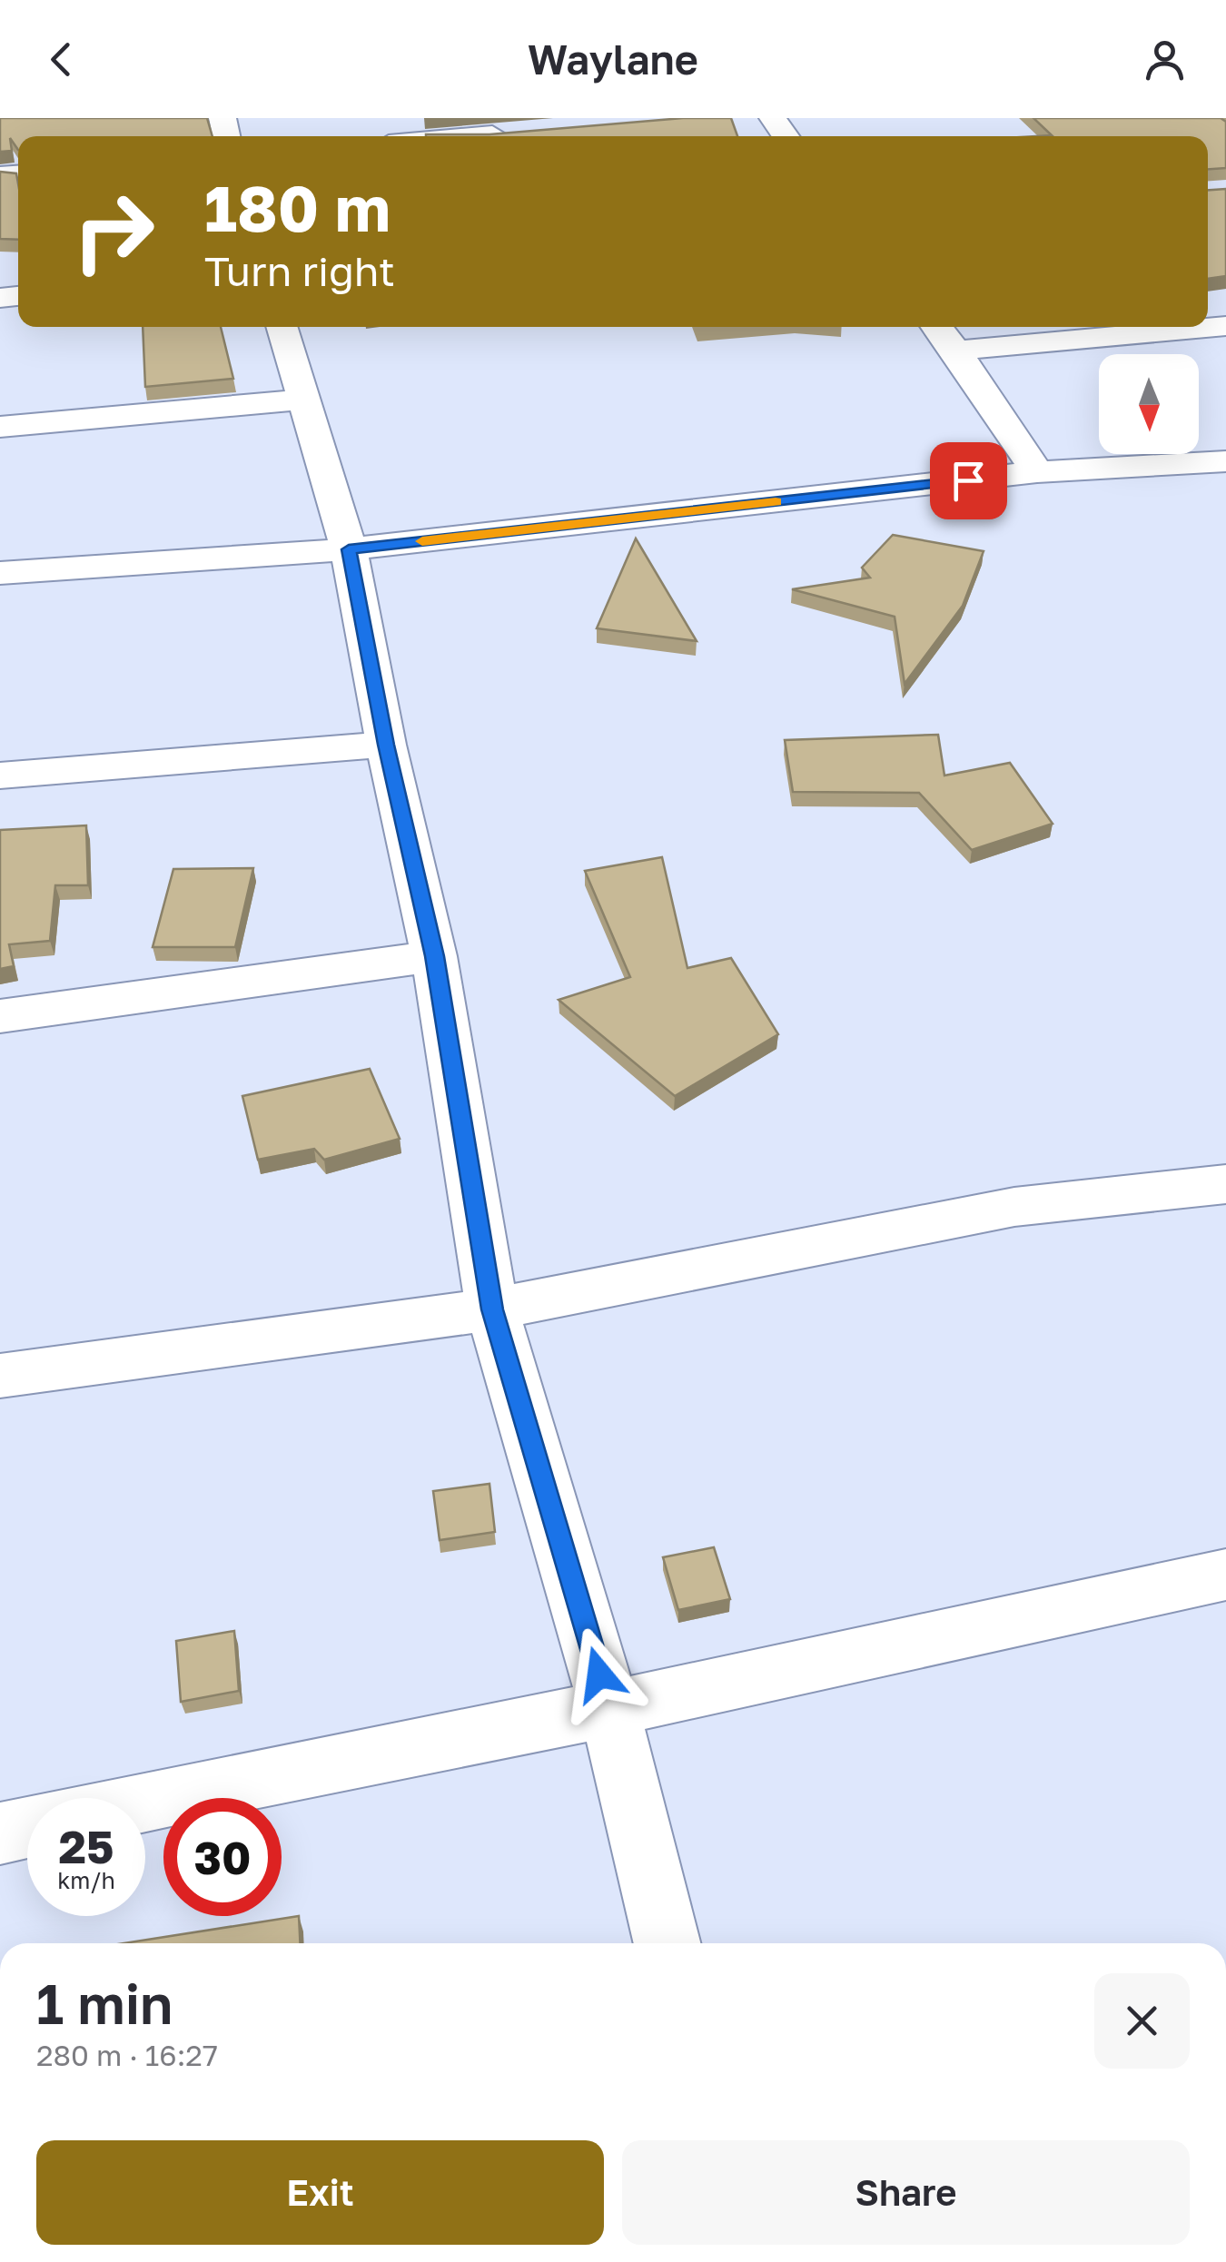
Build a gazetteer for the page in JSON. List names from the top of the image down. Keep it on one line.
{"north":"bottom","page":{"header":"Waylane","turn":["180 m","Turn right"],"speed":"25 km/h","limit":"30","heading":["1 min","280 m · 16:27"],"buttons":["Exit","Share"]}}
